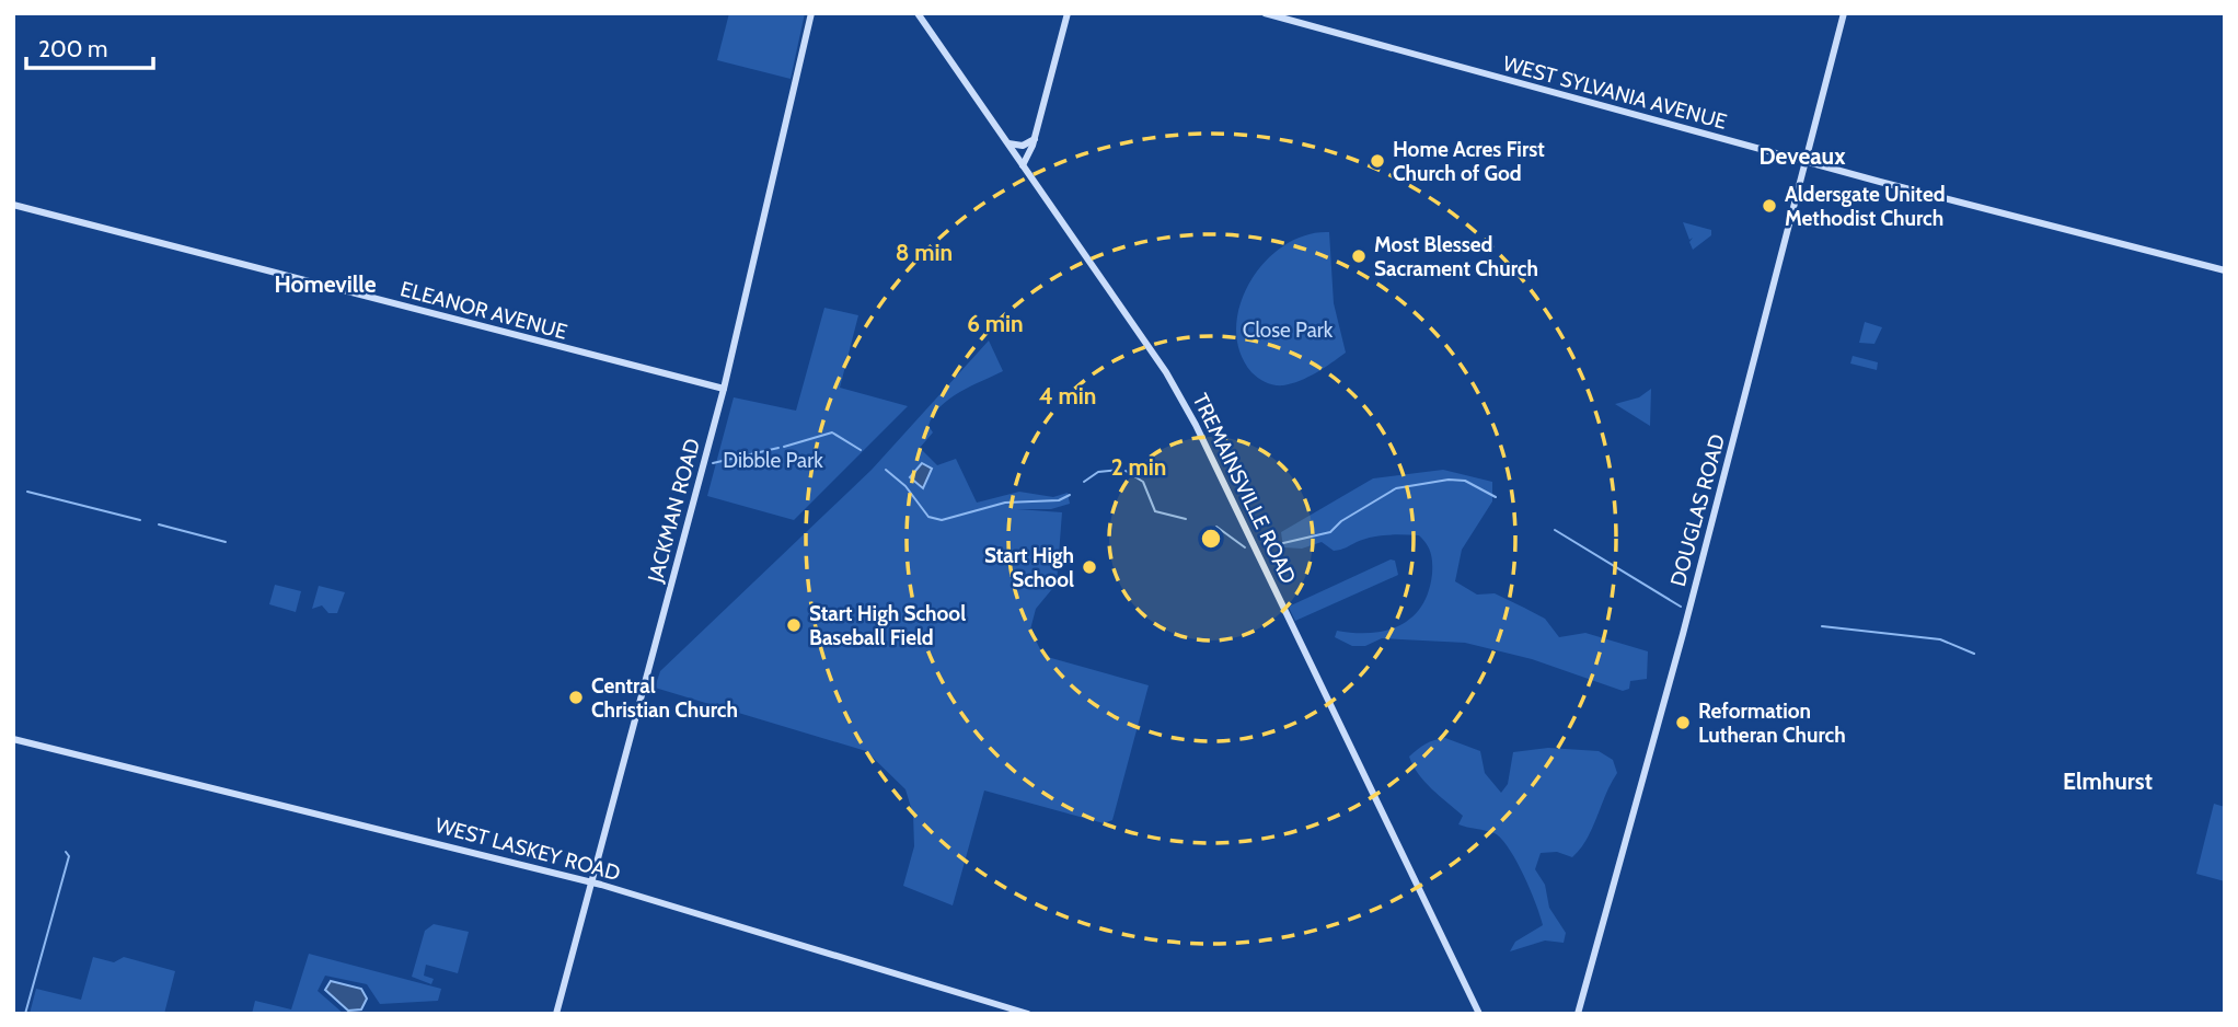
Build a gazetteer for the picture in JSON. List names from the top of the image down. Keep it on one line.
{"streets":{"street":["WEST SYLVANIA AVENUE","ELEANOR AVENUE","TREMAINSVILLE ROAD","JACKMAN ROAD","DOUGLAS ROAD","WEST LASKEY ROAD"]},"crossings":[["WEST SYLVANIA AVENUE","DOUGLAS ROAD"],["ELEANOR AVENUE","JACKMAN ROAD"],["JACKMAN ROAD","WEST LASKEY ROAD"]],"districts":["Deveaux","Homeville","Elmhurst"],"parks":["Close Park","Dibble Park"],"places":["Home Acres First Church of God","Aldersgate United Methodist Church","Most Blessed Sacrament Church","Start High School","Start High School Baseball Field","Central Christian Church","Reformation Lutheran Church"],"scale_bar":"200 m","rings":["8 min","6 min","4 min","2 min"]}
